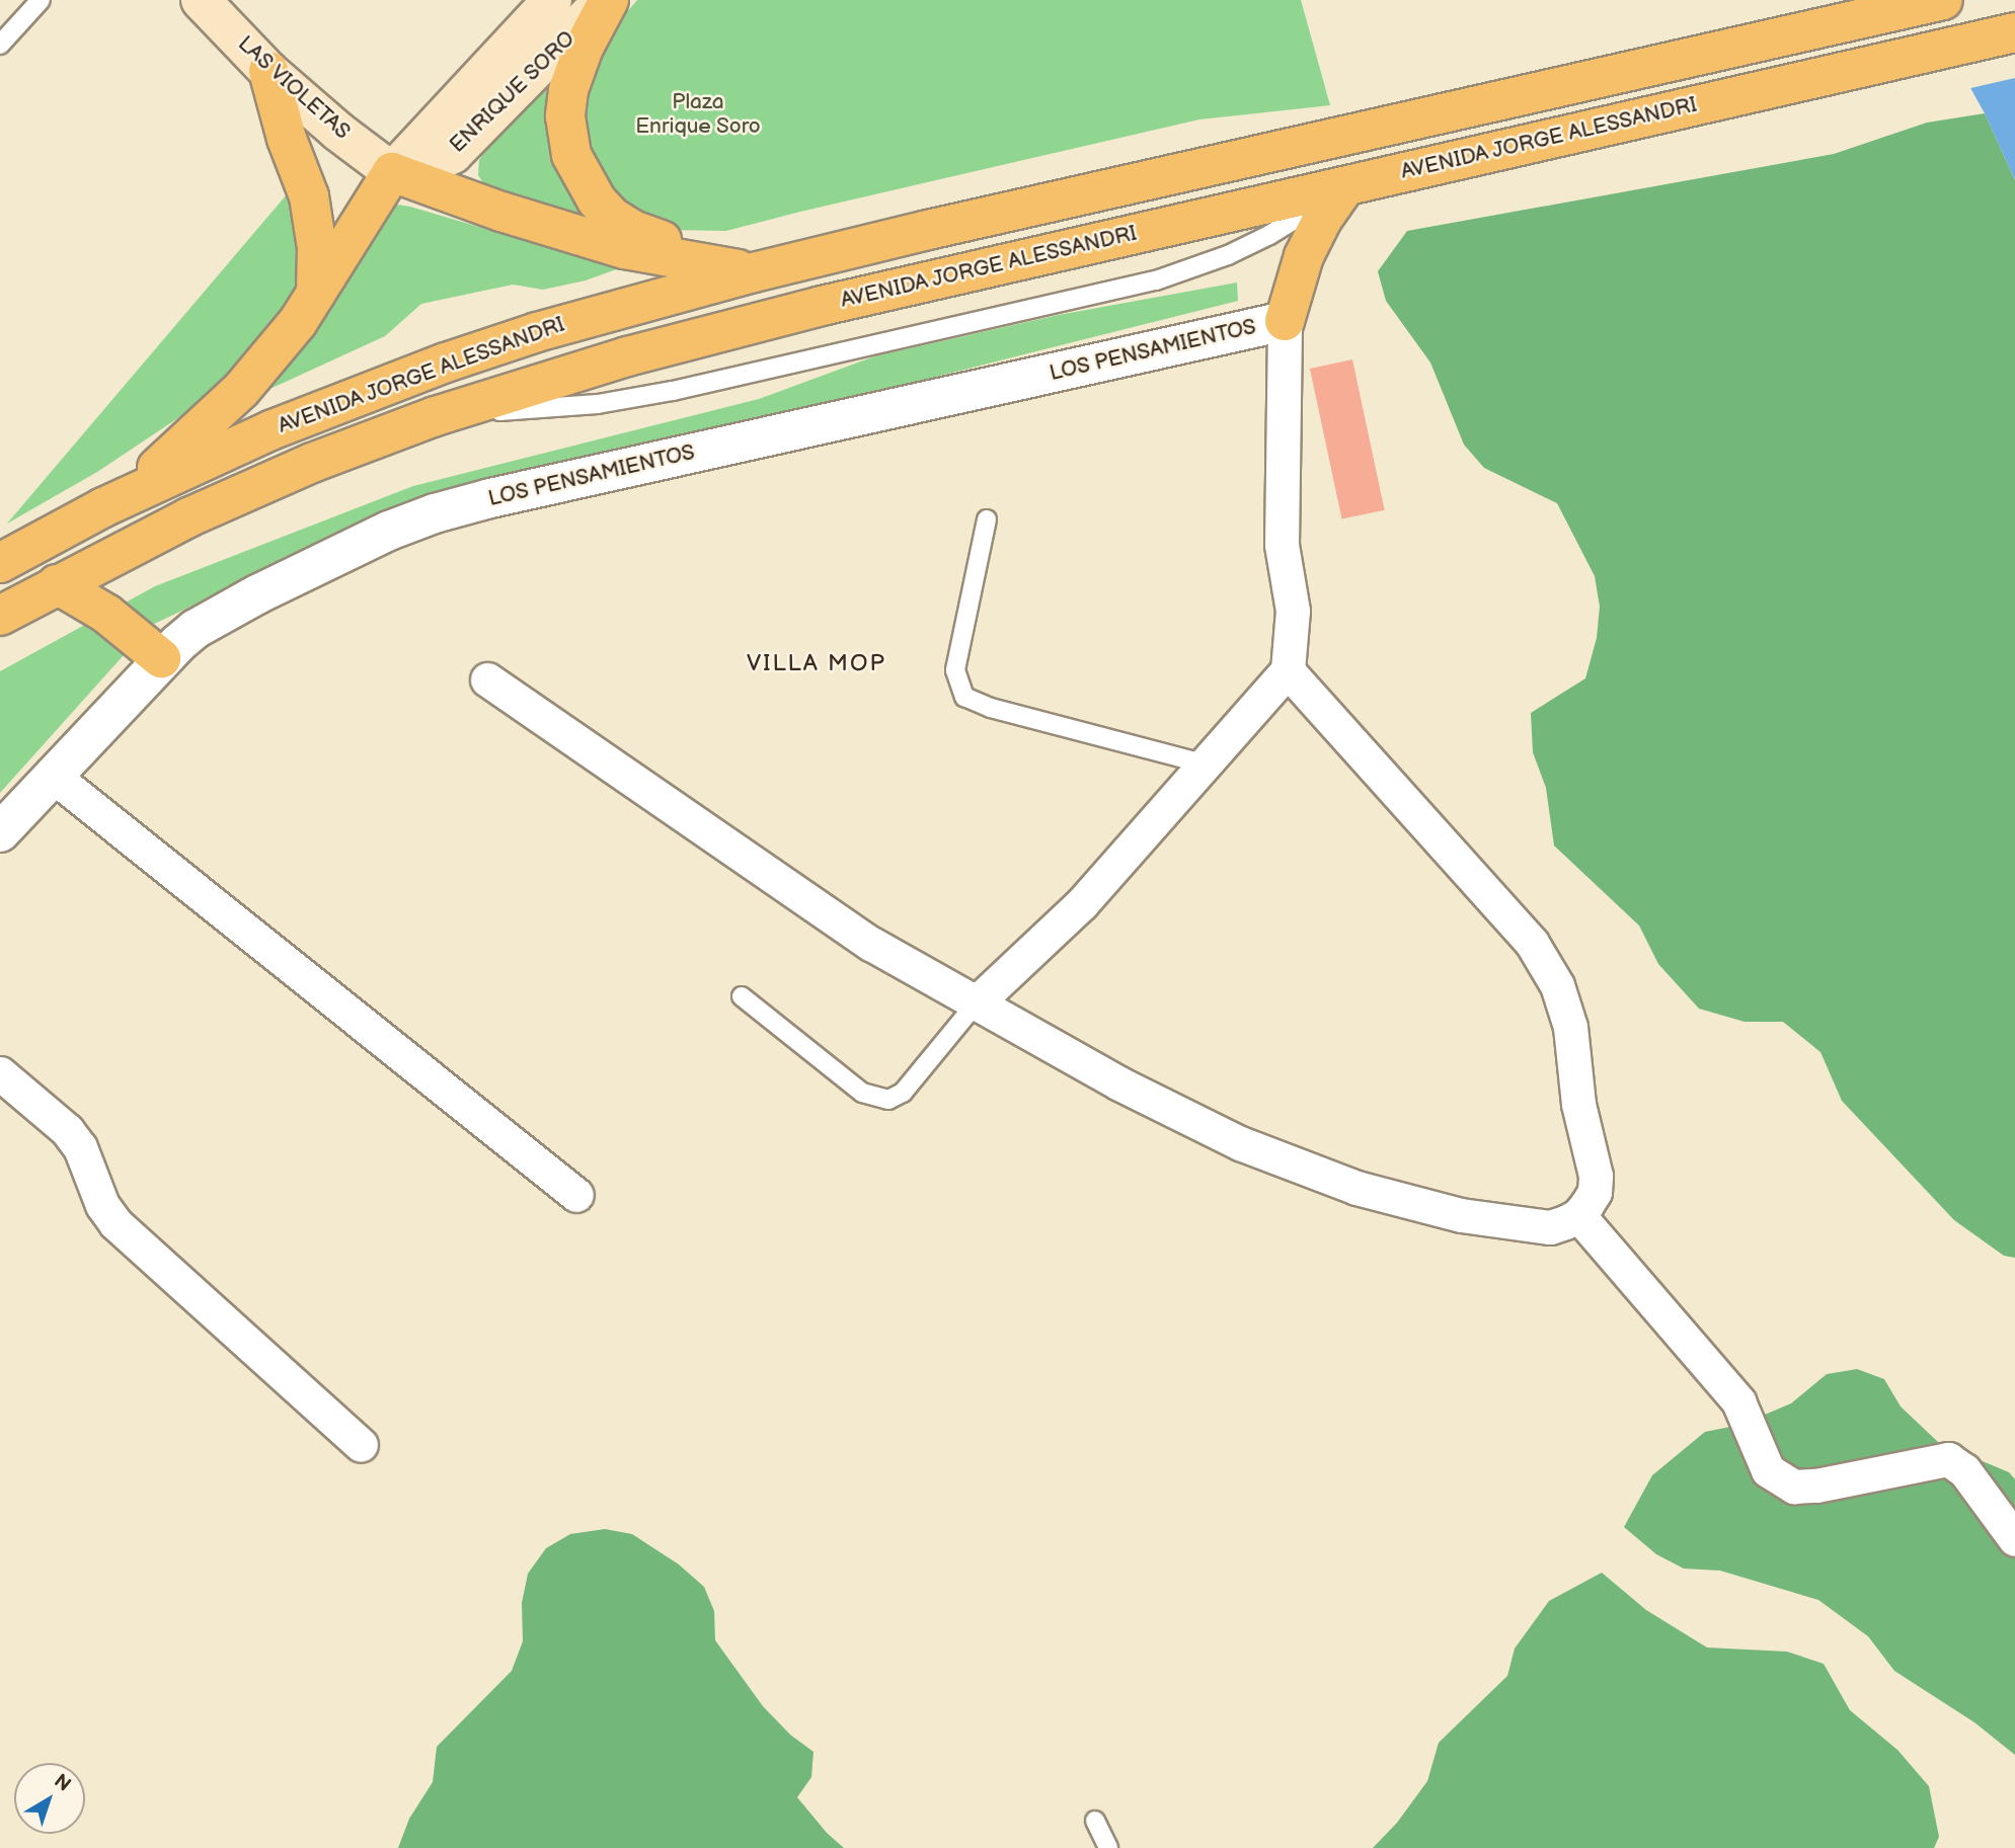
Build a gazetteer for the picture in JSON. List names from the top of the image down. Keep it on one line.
{"streets":{"highway":["AVENIDA JORGE ALESSANDRI"],"main road":["LAS VIOLETAS","ENRIQUE SORO"],"street":["LOS PENSAMIENTOS"]},"crossings":[["LAS VIOLETAS","ENRIQUE SORO"]],"districts":["VILLA MOP"],"parks":["Plaza Enrique Soro"],"north":"top right"}
